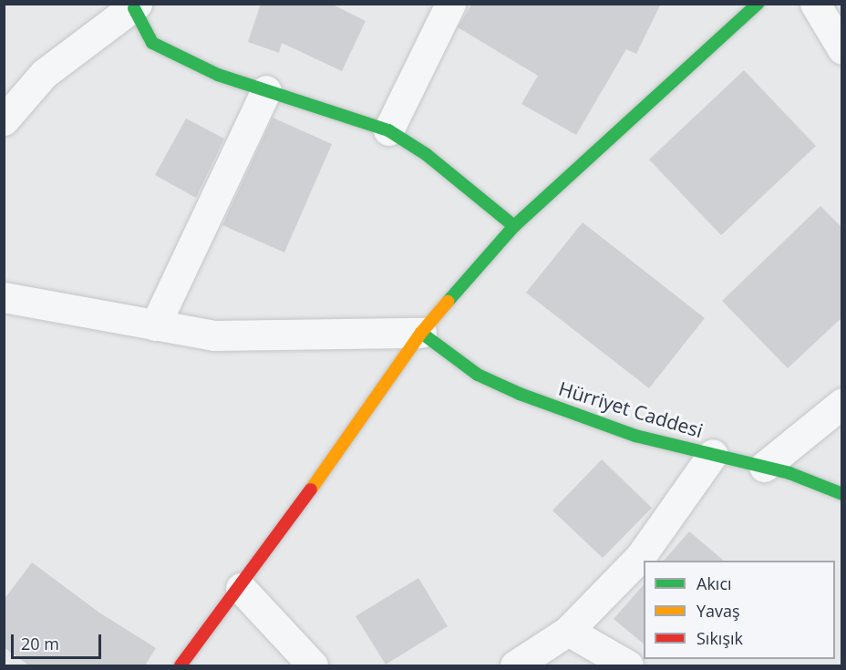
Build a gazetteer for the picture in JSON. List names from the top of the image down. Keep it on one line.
{"streets":{"street":["Hürriyet Caddesi"]},"legend":["Akıcı","Yavaş","Sıkışık"],"scale_bar":"20 m"}
